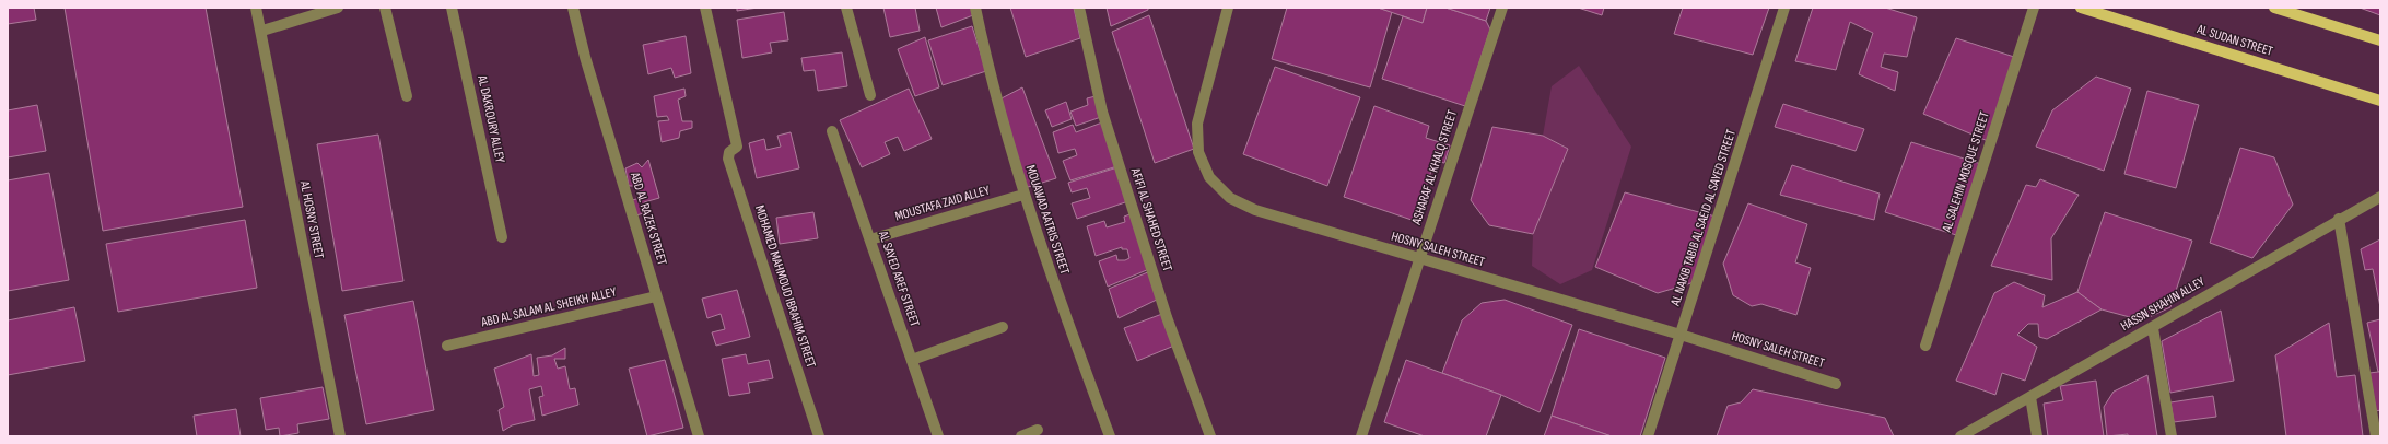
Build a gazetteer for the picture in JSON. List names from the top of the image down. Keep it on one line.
{"streets":{"main road":["AL SUDAN STREET"],"street":["AL DAKROURY ALLEY","ASHARAF AL KHALQ STREET","AL SALEHIN MOSQUE STREET","MOUSTAFA ZAID ALLEY","AL NAKIB TABIB AL SAEID AL SAYED STREET","ABD AL RAZEK STREET","AL HOSNY STREET","MOUAWAD AATRIS STREET","AFIFI AL SHAHED STREET","HOSNY SALEH STREET","AL SAYED AREF STREET","MOHAMED MAHMOUD IBRAHIM STREET","HASSN SHAHIN ALLEY","ABD AL SALAM AL SHEIKH ALLEY"]},"crossings":[["ASHARAF AL KHALQ STREET","HOSNY SALEH STREET"],["MOUSTAFA ZAID ALLEY","MOUAWAD AATRIS STREET"],["MOUSTAFA ZAID ALLEY","AL SAYED AREF STREET"],["AL NAKIB TABIB AL SAEID AL SAYED STREET","HOSNY SALEH STREET"],["ABD AL RAZEK STREET","ABD AL SALAM AL SHEIKH ALLEY"]]}
